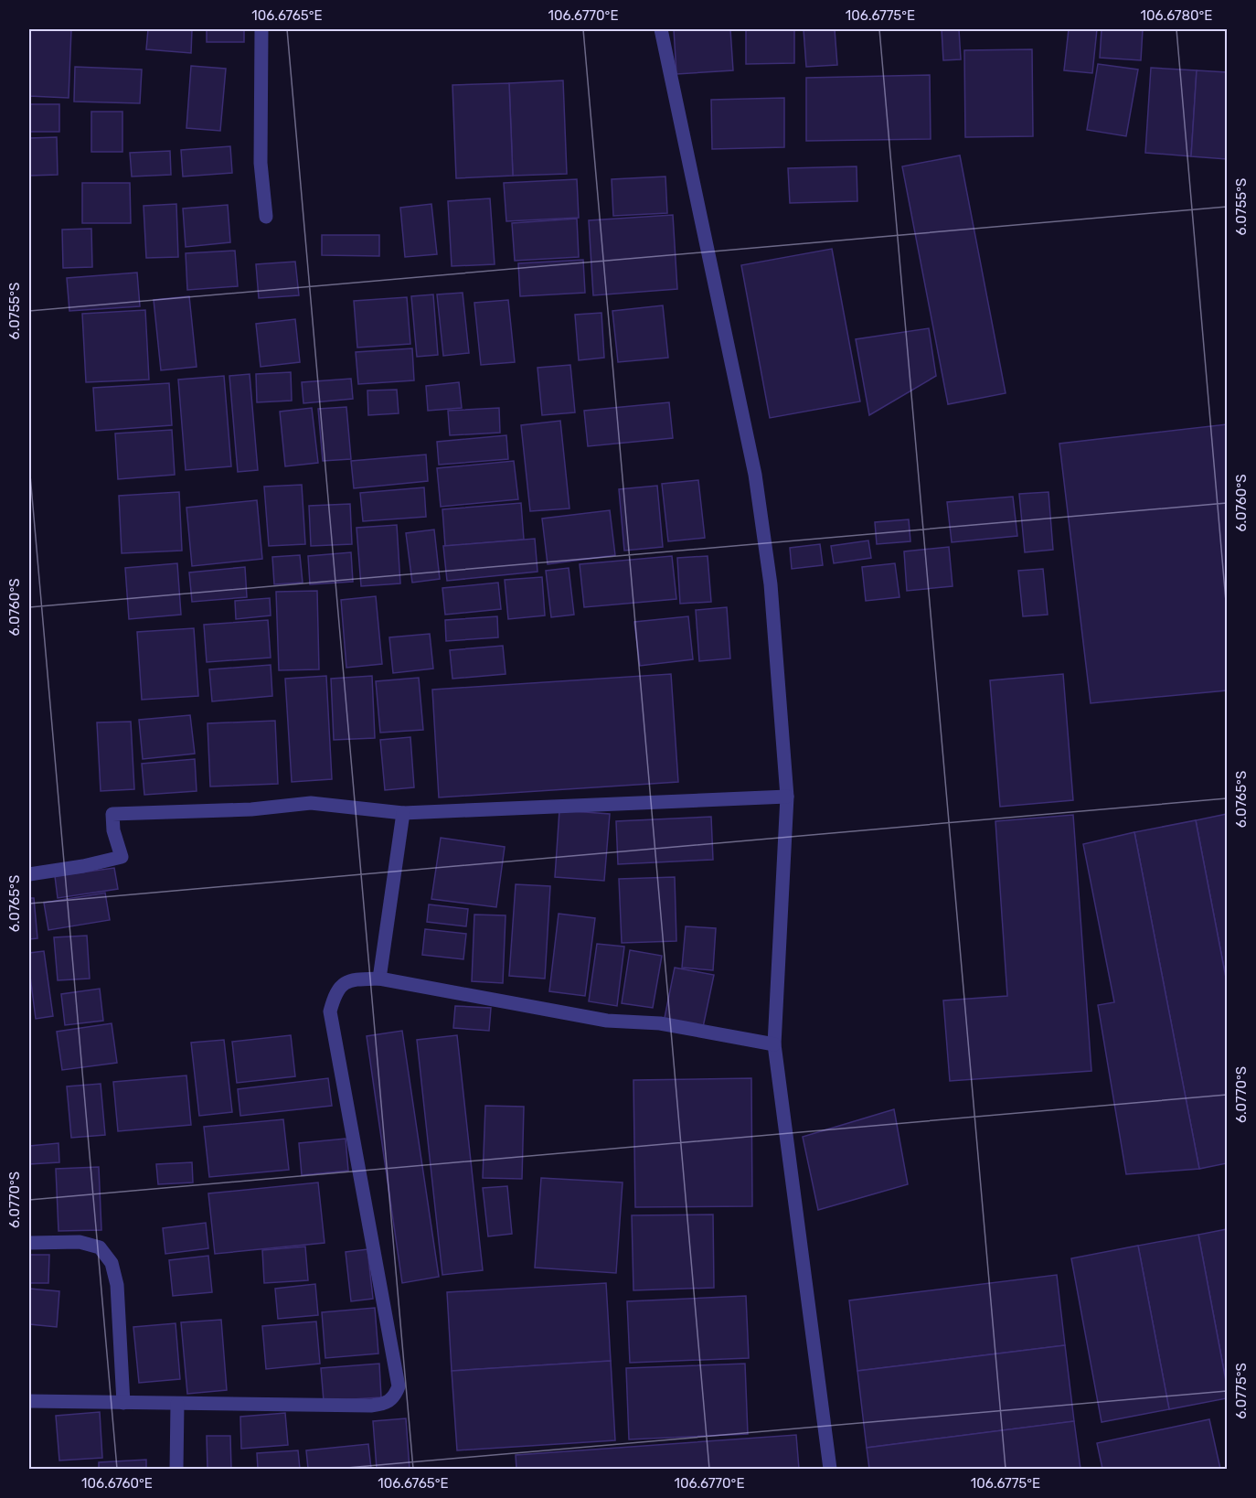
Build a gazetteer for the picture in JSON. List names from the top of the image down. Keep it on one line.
{"coordinates":["106.6765°E","106.6770°E","106.6775°E","106.6780°E","6.0755°S","6.0760°S","6.0765°S","6.0770°S","6.0775°S","106.6760°E"]}
